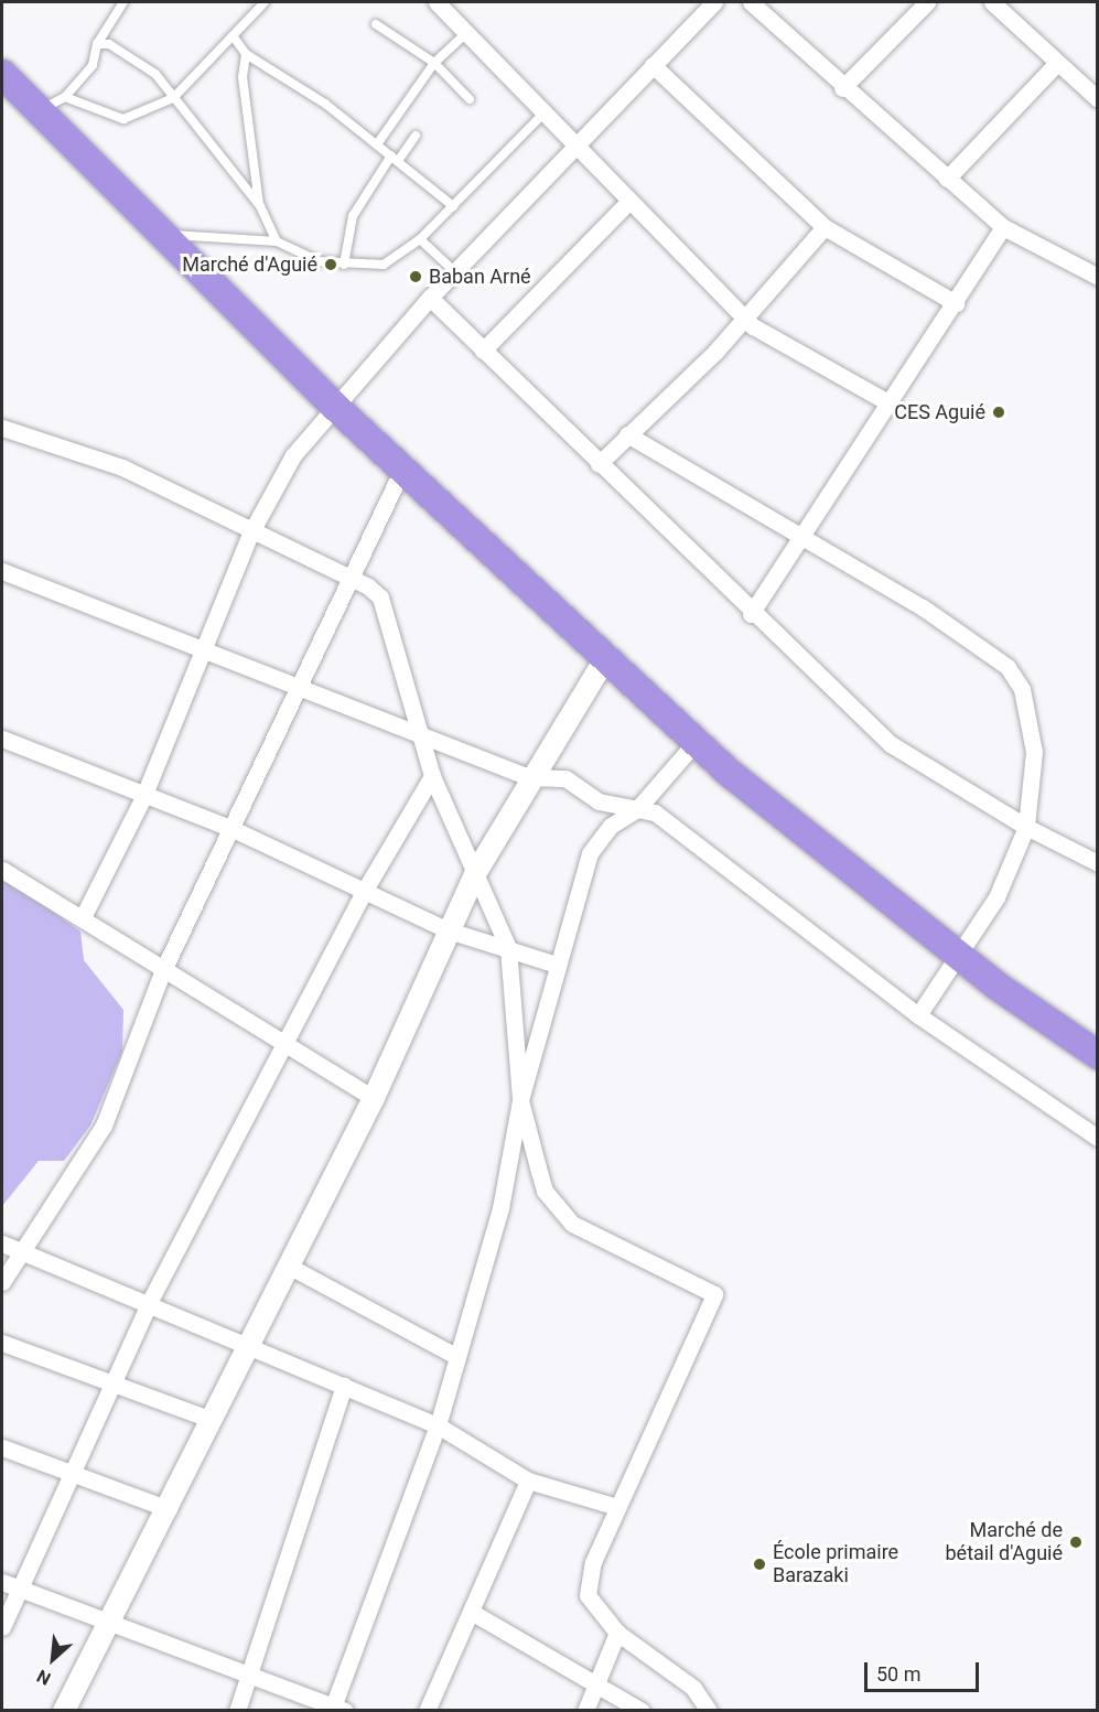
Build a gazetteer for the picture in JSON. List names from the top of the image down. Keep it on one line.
{"places":["Marché d'Aguié","Baban Arné","CES Aguié","Marché de bétail d'Aguié","École primaire Barazaki"],"scale_bar":"50 m","north":"bottom left"}
